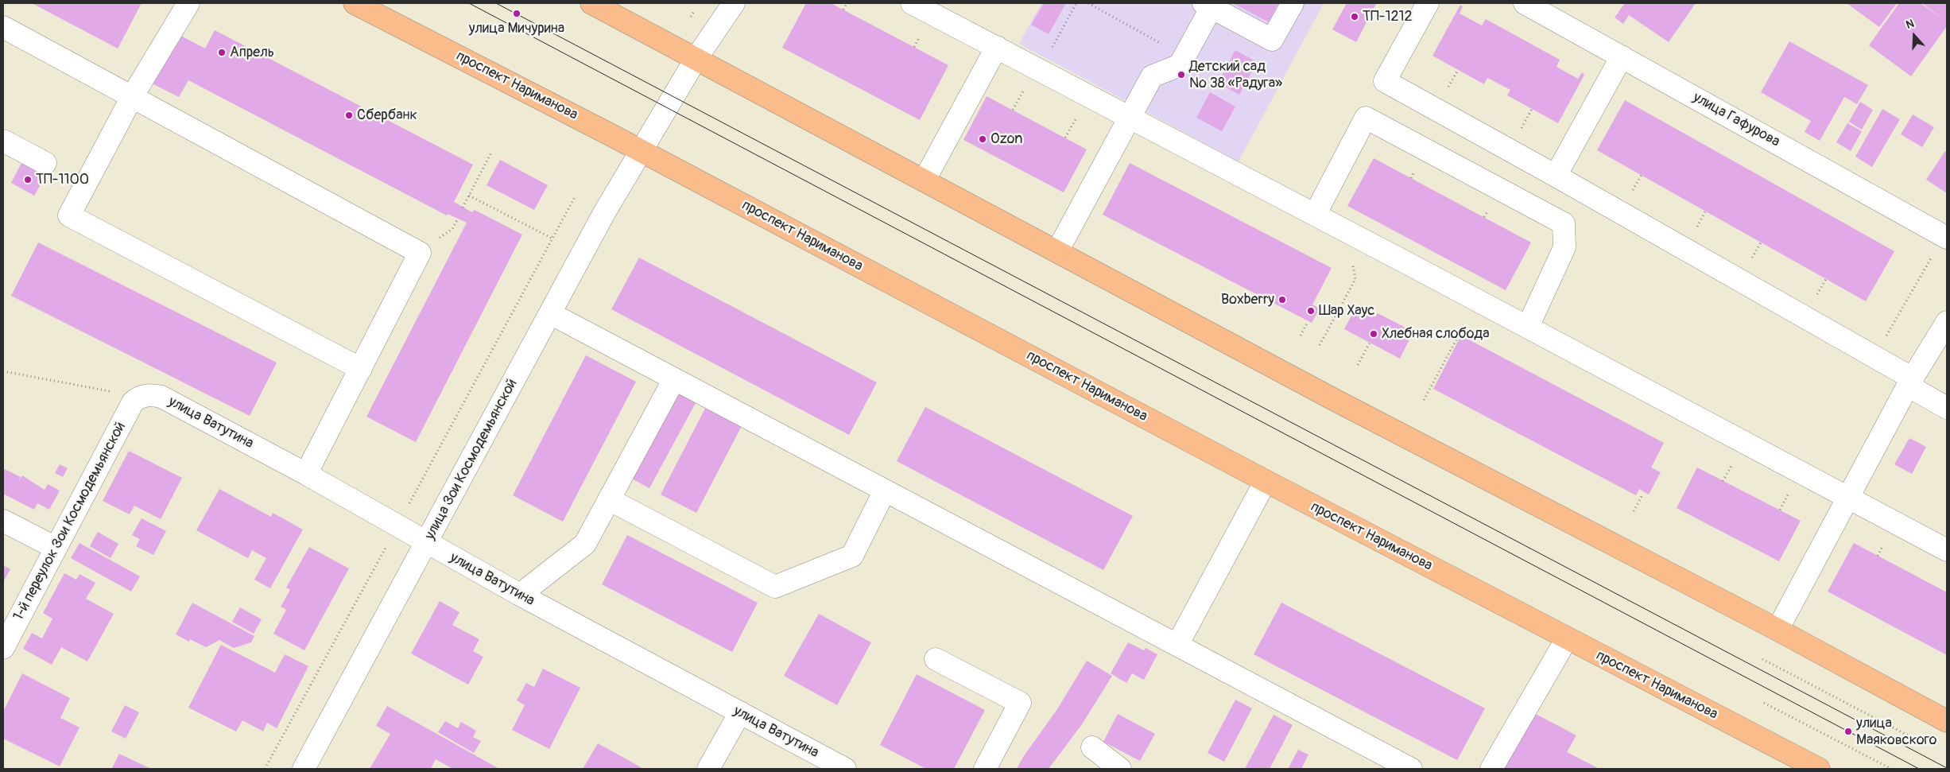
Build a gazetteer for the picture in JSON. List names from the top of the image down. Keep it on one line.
{"streets":{"main road":["проспект Нариманова"],"street":["улица Гафурова","улица Ватутина","улица Зои Космодемьянской","1-й переулок Зои Космодемьянской"]},"crossings":[["проспект Нариманова","улица Зои Космодемьянской"],["улица Ватутина","улица Зои Космодемьянской"],["улица Ватутина","1-й переулок Зои Космодемьянской"]],"places":["улица Мичурина","ТП-1212","Апрель","Детский сад № 38 «Радуга»","Сбербанк","Ozon","ТП-1100","Boxberry","Шар Хаус","Хлебная слобода","улица Маяковского"],"north":"top"}
